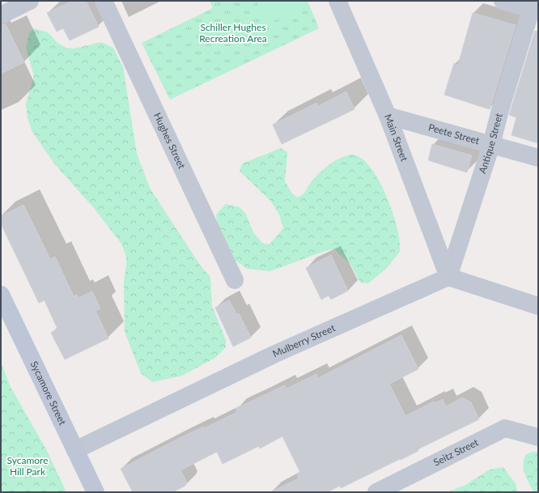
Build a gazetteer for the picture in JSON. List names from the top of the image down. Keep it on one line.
{"streets":{"main road":["Sycamore Street"],"street":["Peete Street","Main Street","Hughes Street","Antique Street","Mulberry Street","Seitz Street"]},"crossings":[["Peete Street","Main Street"],["Peete Street","Antique Street"],["Main Street","Antique Street"],["Main Street","Mulberry Street"],["Antique Street","Mulberry Street"],["Mulberry Street","Sycamore Street"]],"parks":["Schiller Hughes Recreation Area","Sycamore Hill Park"]}
